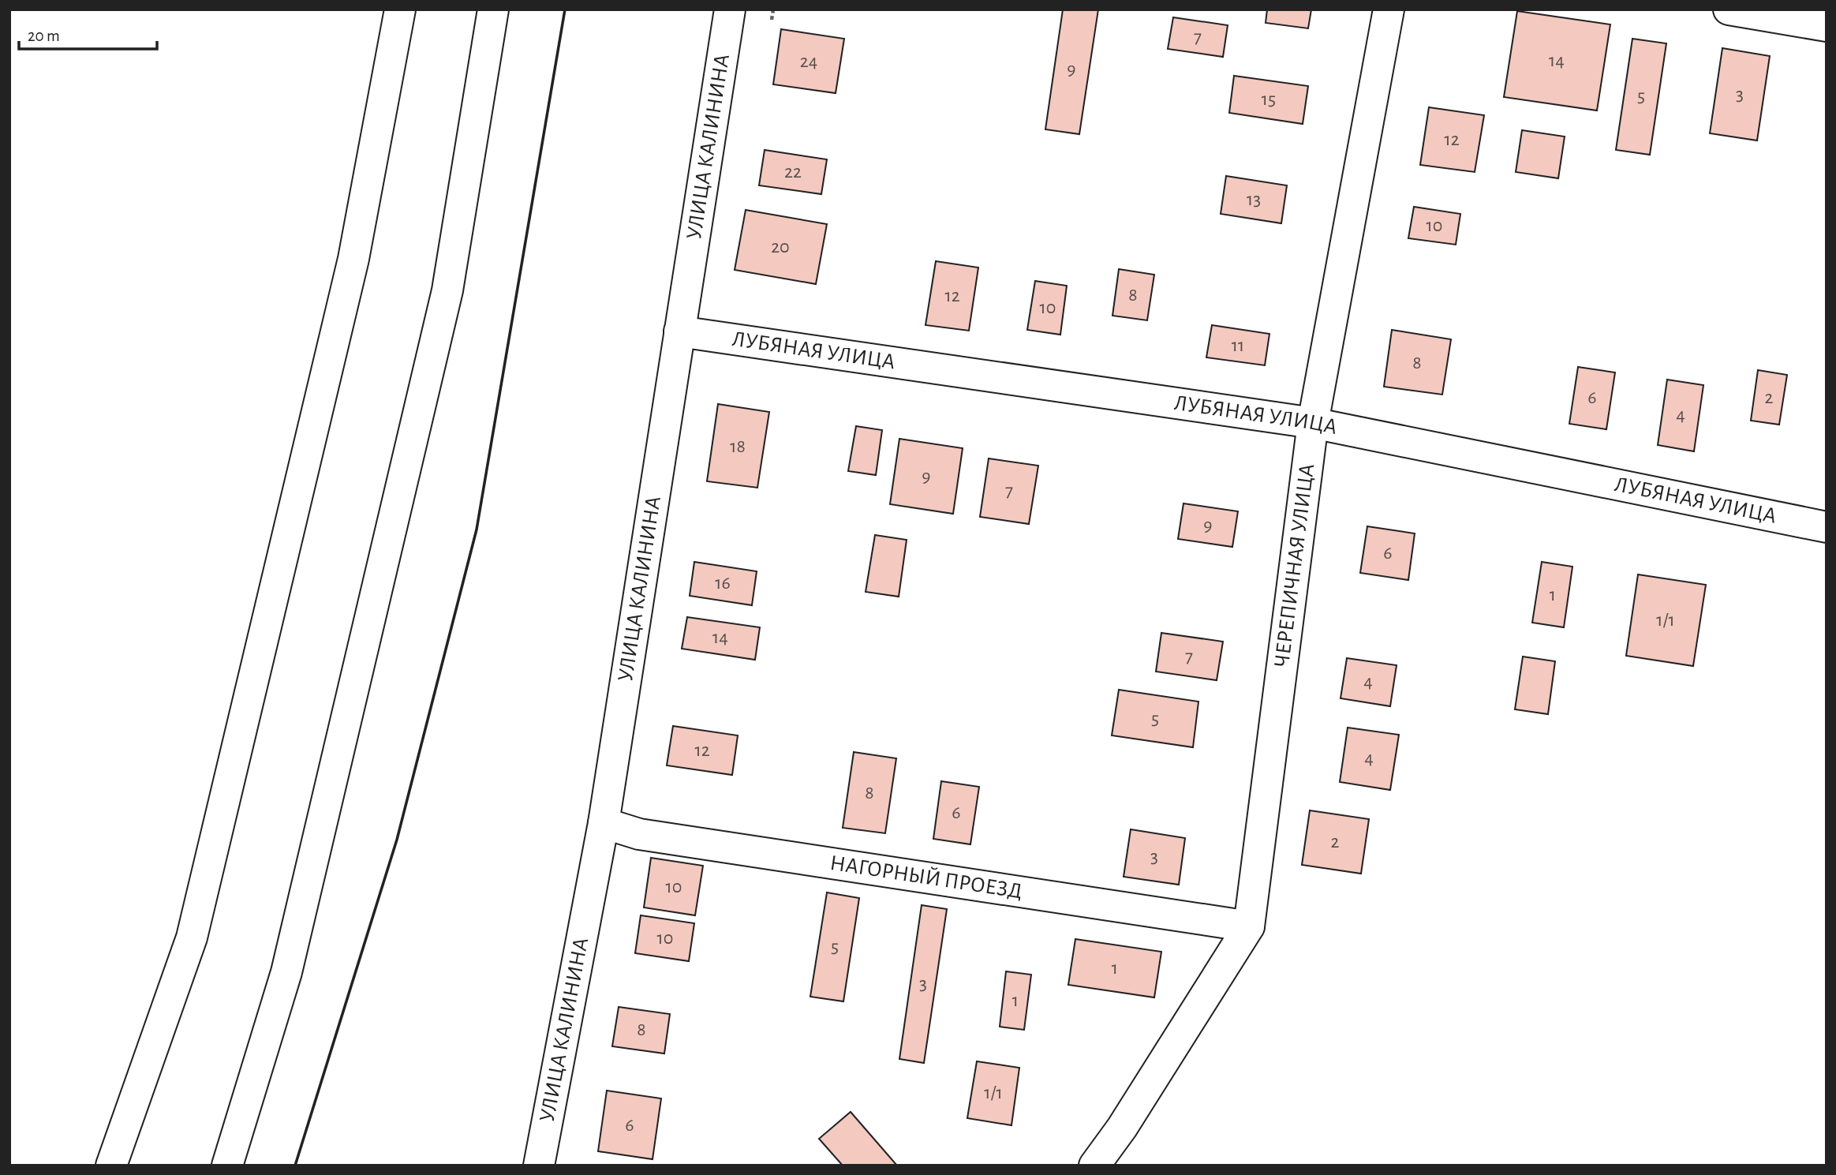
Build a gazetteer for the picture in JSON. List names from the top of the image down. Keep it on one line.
{"streets":{"main road":["УЛИЦА КАЛИНИНА","ЛУБЯНАЯ УЛИЦА","ЧЕРЕПИЧНАЯ УЛИЦА","НАГОРНЫЙ ПРОЕЗД"]},"crossings":[["УЛИЦА КАЛИНИНА","ЛУБЯНАЯ УЛИЦА"],["УЛИЦА КАЛИНИНА","НАГОРНЫЙ ПРОЕЗД"],["ЛУБЯНАЯ УЛИЦА","ЧЕРЕПИЧНАЯ УЛИЦА"],["ЧЕРЕПИЧНАЯ УЛИЦА","НАГОРНЫЙ ПРОЕЗД"]],"house_numbers":["7","14","24","9","3","5","15","12","22","13","10","20","8","12","10","11","8","6","2","4","18","9","7","9","6","16","1","1/1","14","7","4","5","12","4","8","6","2","3","10","10","5","1","3","1","8","1/1","6"],"scale_bar":"20 m"}
